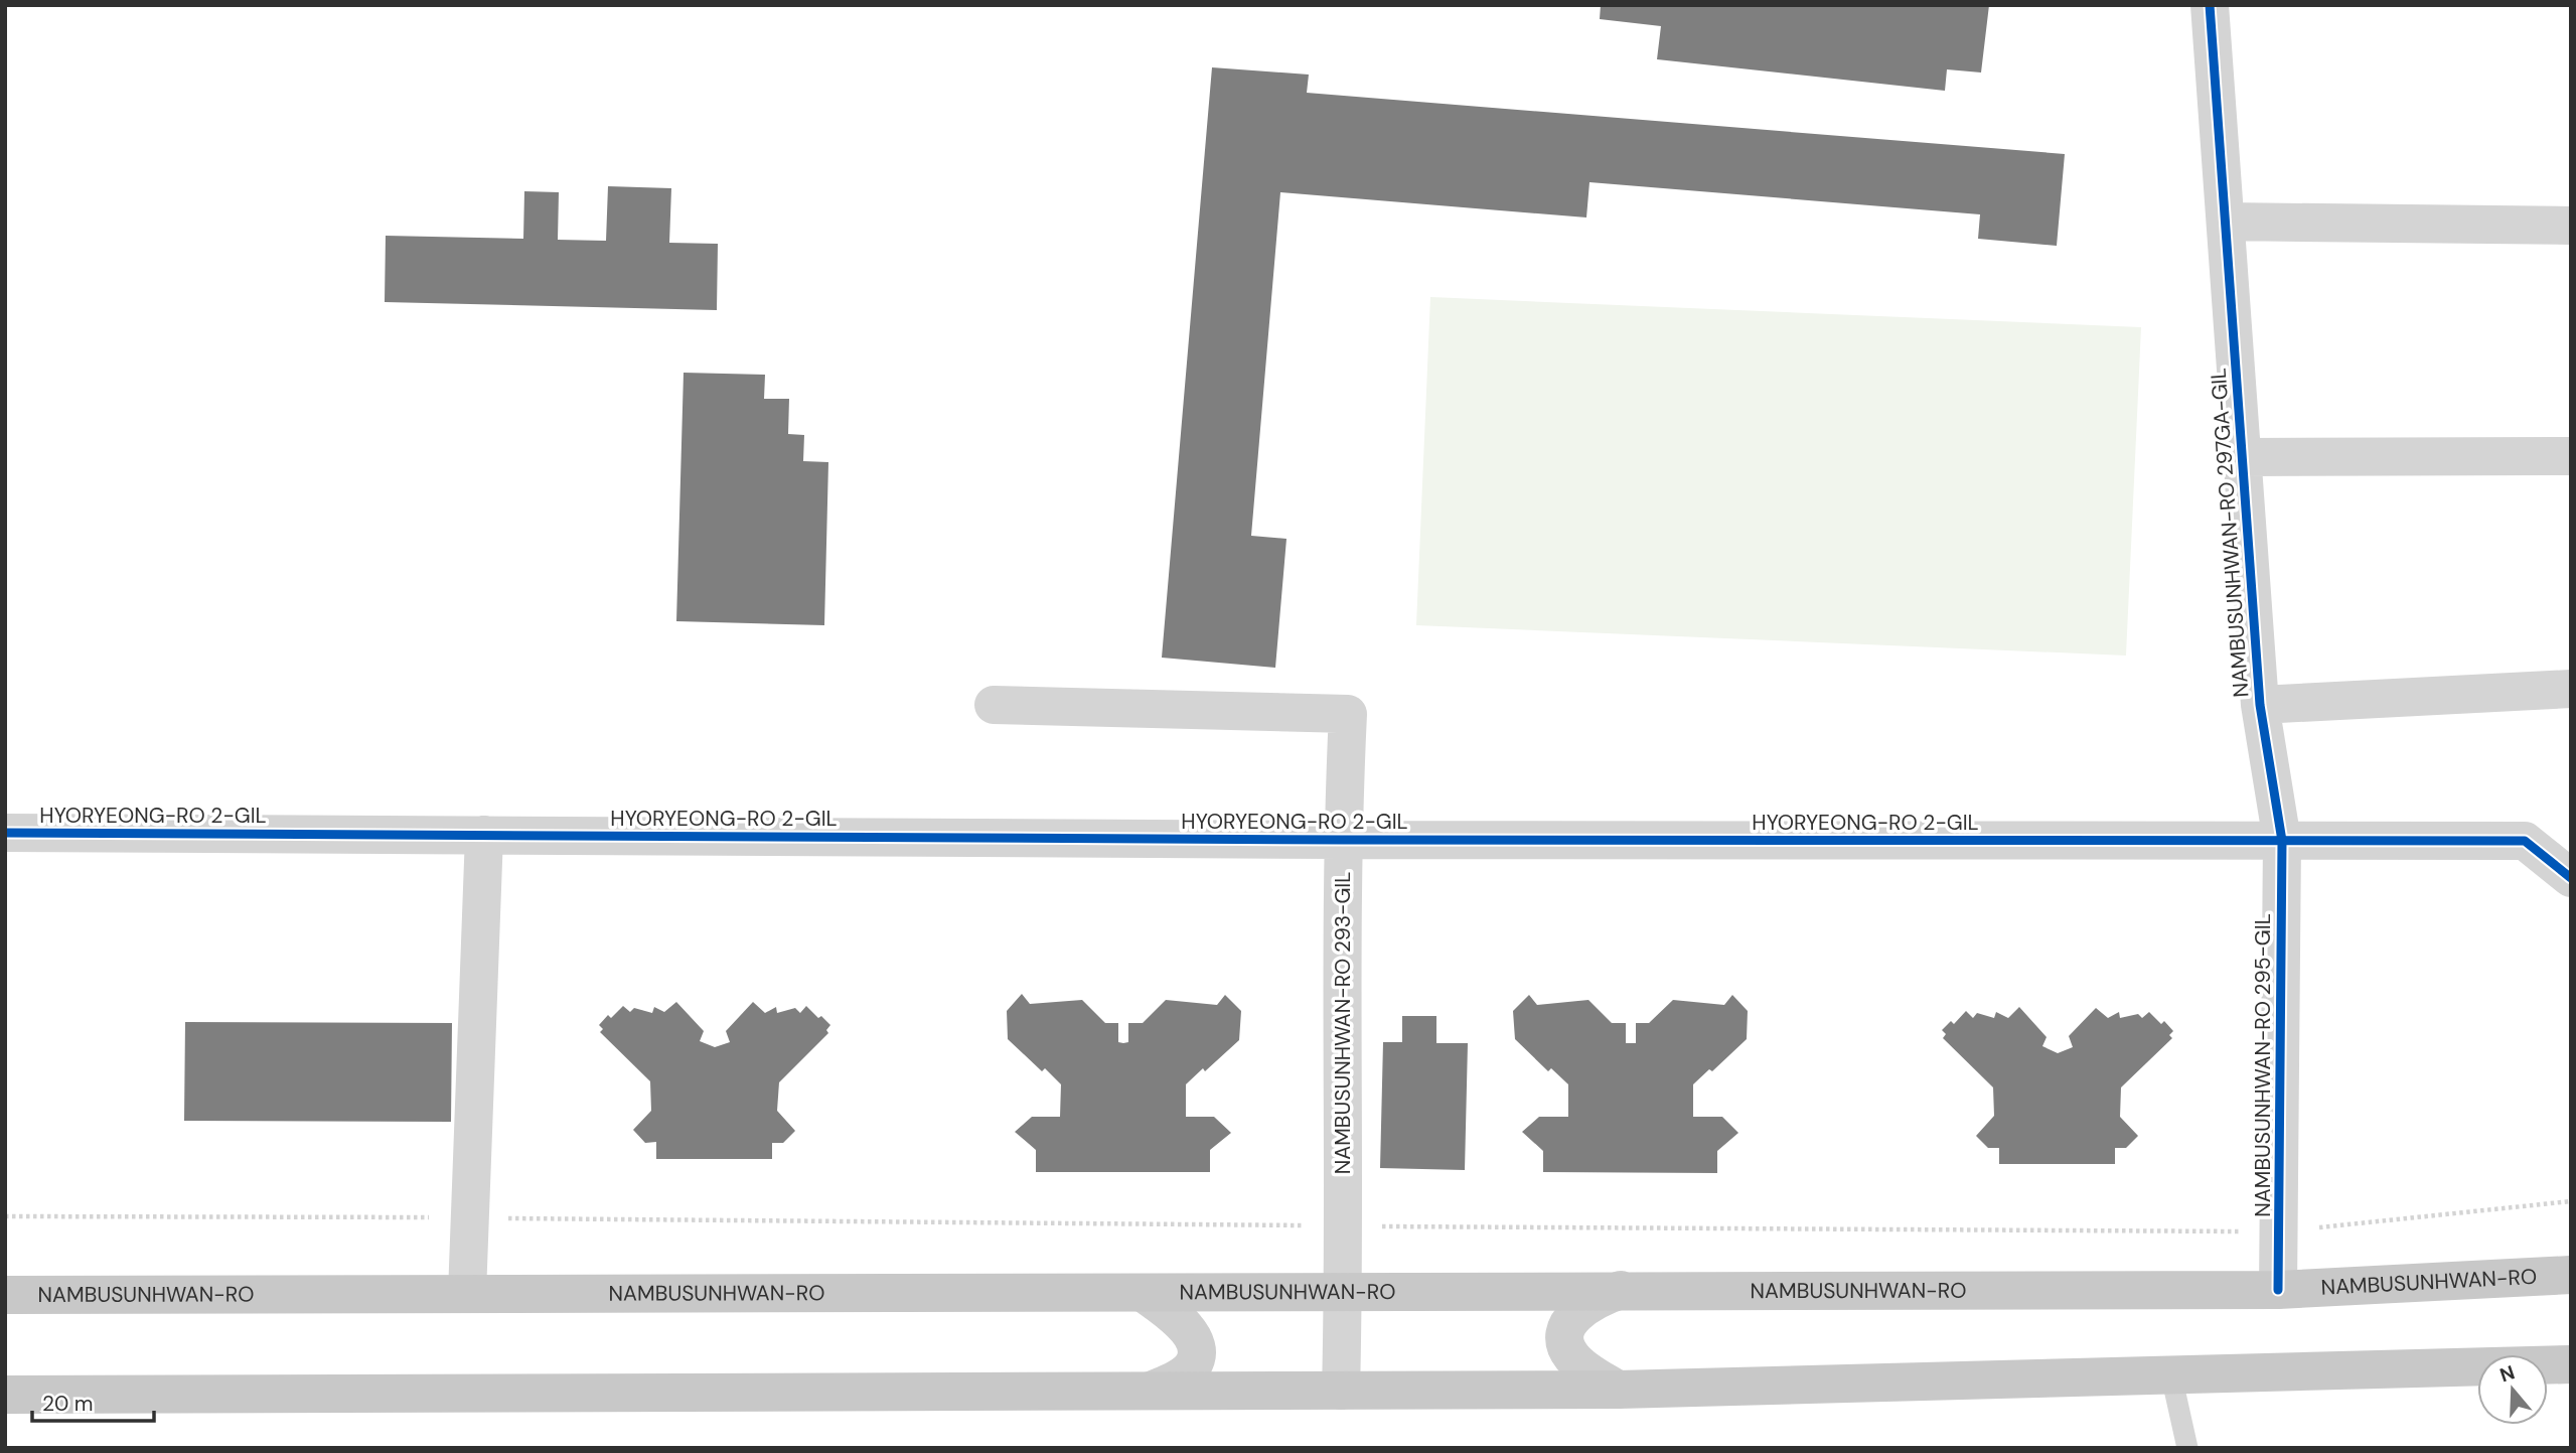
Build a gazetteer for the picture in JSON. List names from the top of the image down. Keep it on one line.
{"streets":{"main road":["NAMBUSUNHWAN-RO"],"street":["NAMBUSUNHWAN-RO 297GA-GIL","HYORYEONG-RO 2-GIL","NAMBUSUNHWAN-RO 293-GIL","NAMBUSUNHWAN-RO 295-GIL"]},"crossings":[["NAMBUSUNHWAN-RO 297GA-GIL","HYORYEONG-RO 2-GIL"],["NAMBUSUNHWAN-RO 297GA-GIL","NAMBUSUNHWAN-RO 295-GIL"],["HYORYEONG-RO 2-GIL","NAMBUSUNHWAN-RO 293-GIL"],["HYORYEONG-RO 2-GIL","NAMBUSUNHWAN-RO 295-GIL"],["NAMBUSUNHWAN-RO 293-GIL","NAMBUSUNHWAN-RO"],["NAMBUSUNHWAN-RO 295-GIL","NAMBUSUNHWAN-RO"]],"scale_bar":"20 m","north":"top"}
